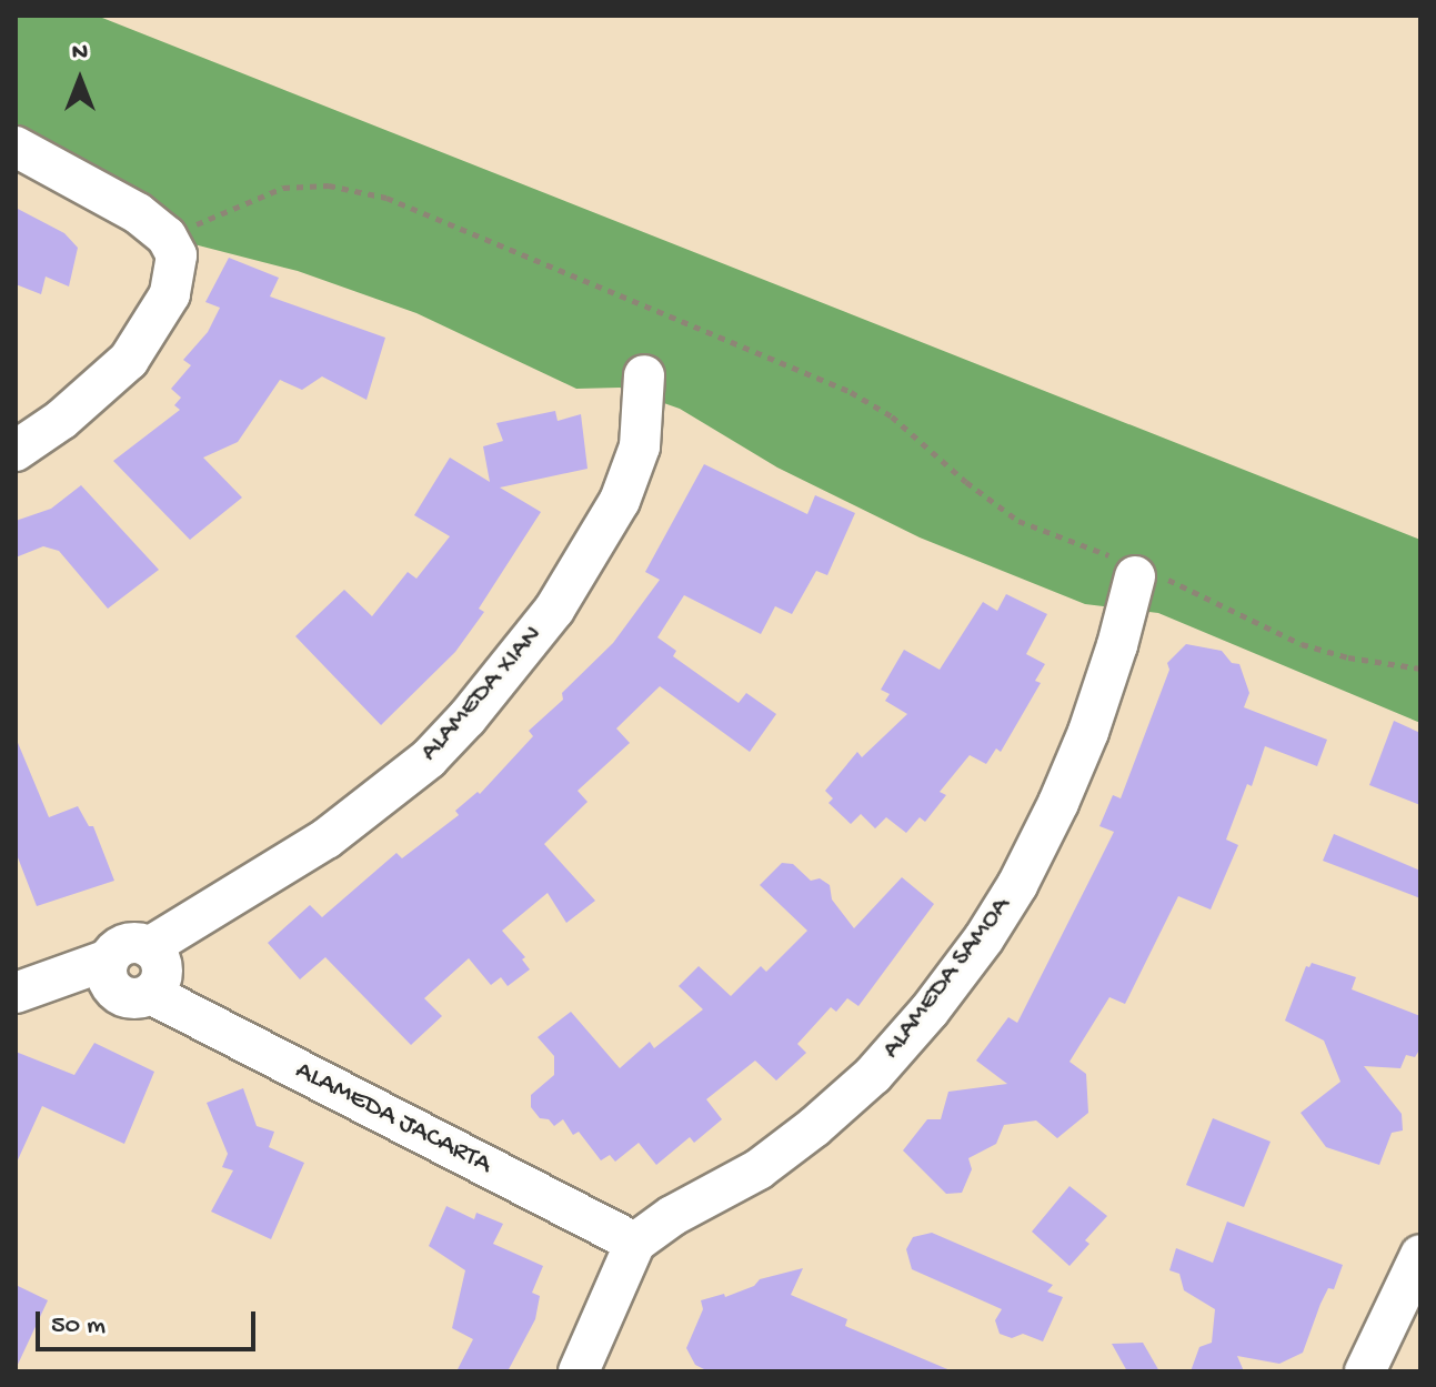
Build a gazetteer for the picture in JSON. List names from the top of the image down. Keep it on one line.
{"streets":{"street":["ALAMEDA XIAN","ALAMEDA SAMOA","ALAMEDA JACARTA"]},"crossings":[["ALAMEDA XIAN","ALAMEDA JACARTA"],["ALAMEDA SAMOA","ALAMEDA JACARTA"]],"scale_bar":"50 m","north":"top"}
